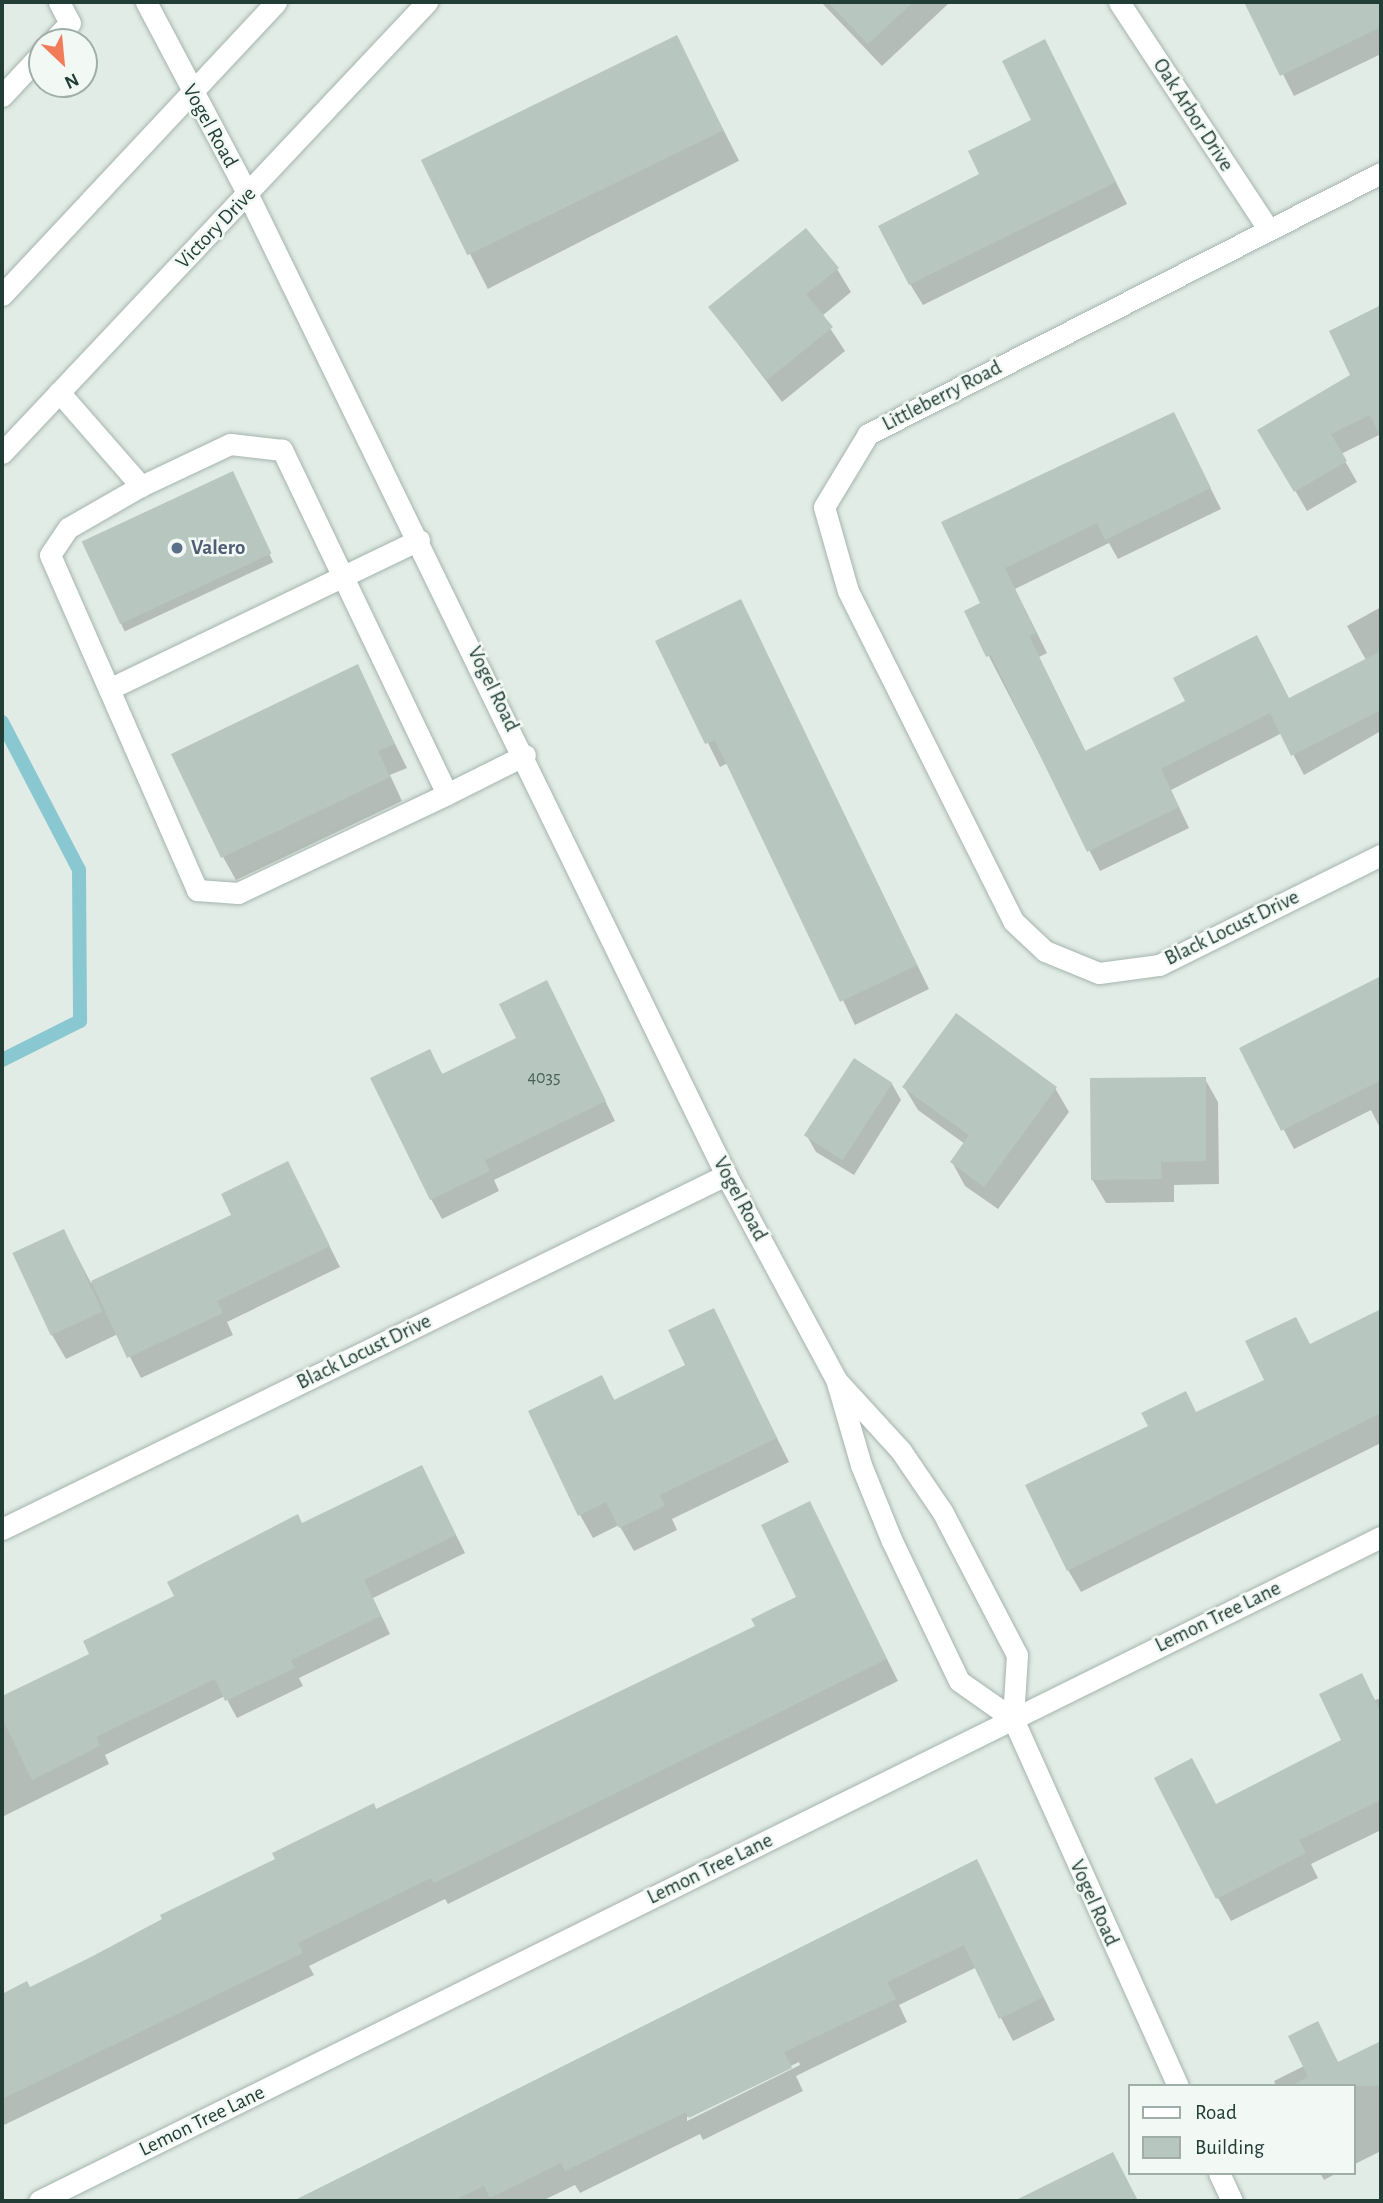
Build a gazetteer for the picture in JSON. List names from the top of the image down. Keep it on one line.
{"streets":{"street":["Oak Arbor Drive","Vogel Road","Victory Drive","Littleberry Road","Black Locust Drive","Lemon Tree Lane"]},"crossings":[["Oak Arbor Drive","Littleberry Road"],["Vogel Road","Victory Drive"],["Vogel Road","Black Locust Drive"],["Vogel Road","Lemon Tree Lane"],["Littleberry Road","Black Locust Drive"]],"places":["Valero"],"house_numbers":["4035"],"legend":["Road","Building"],"north":"bottom right"}
